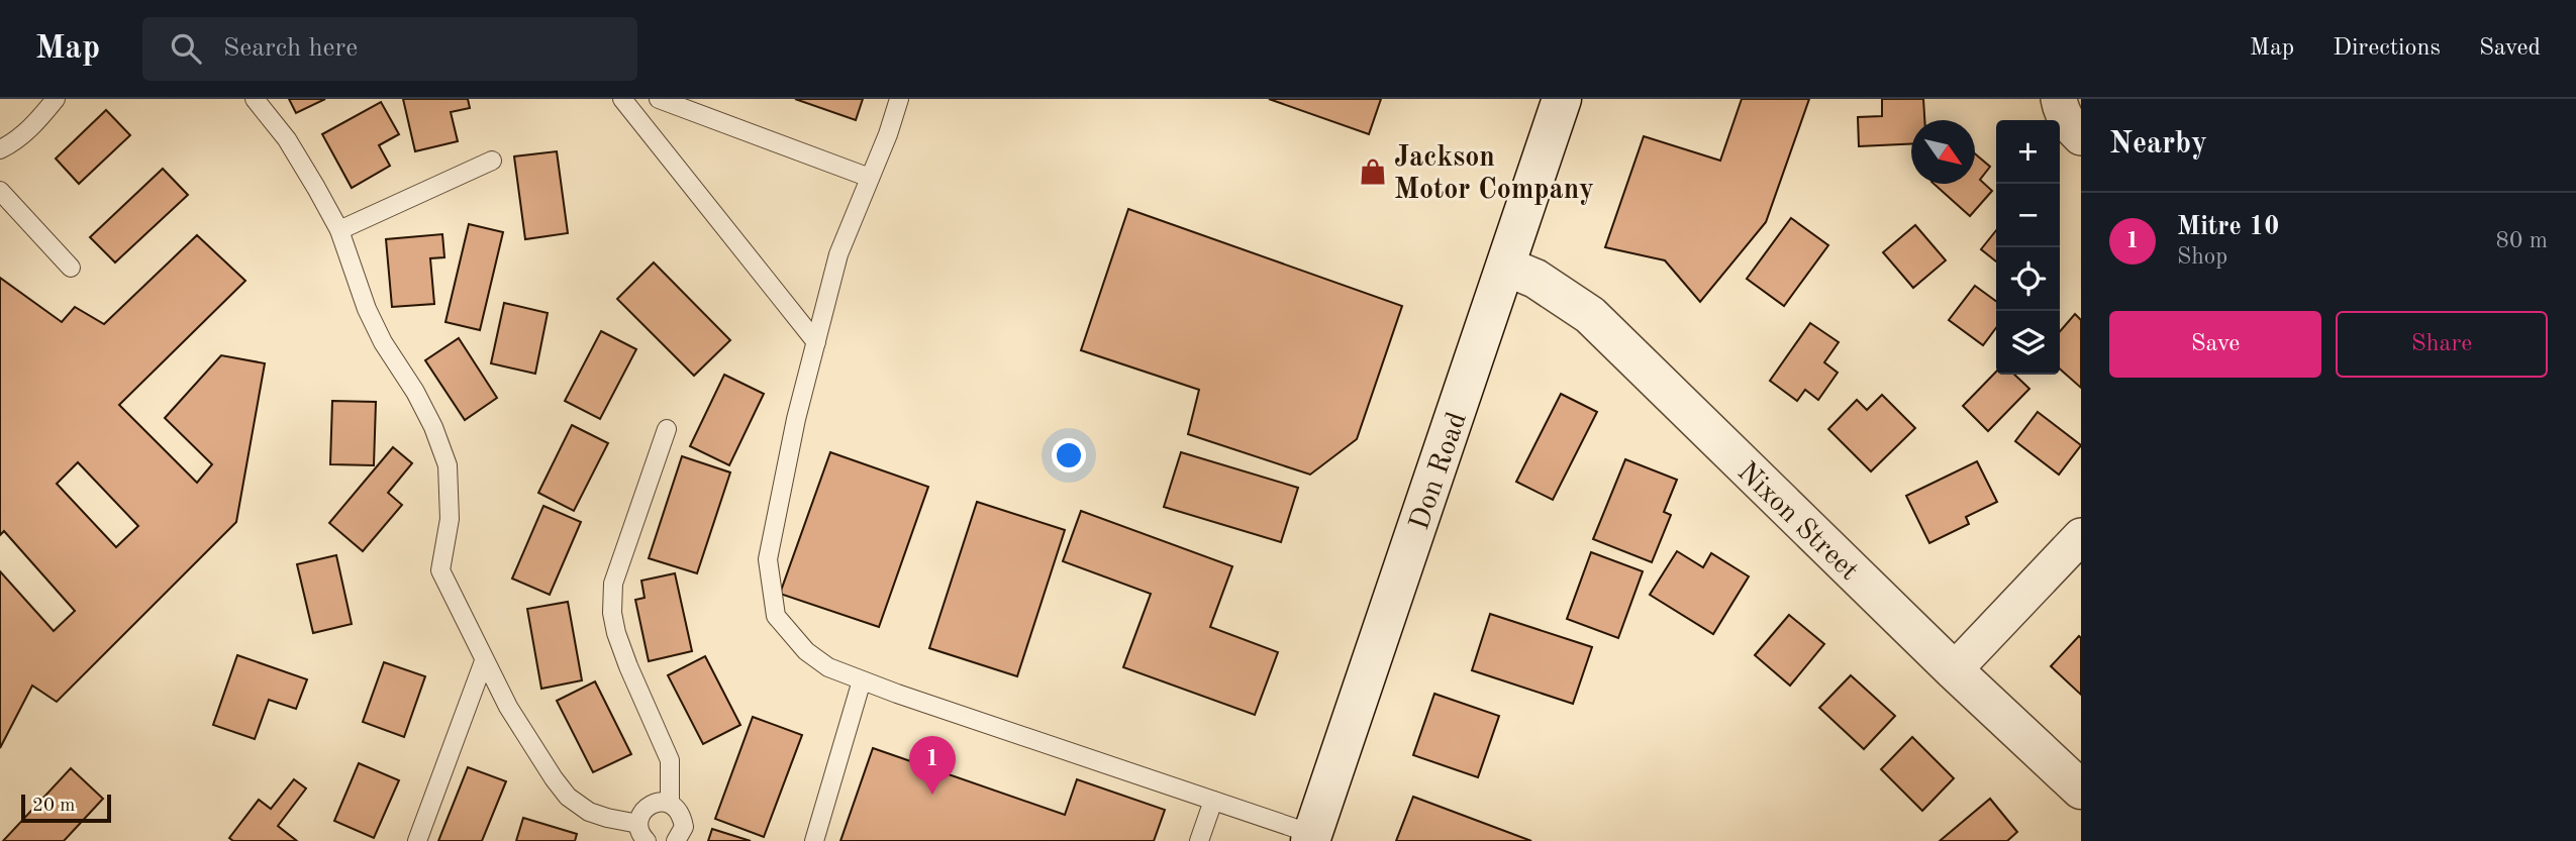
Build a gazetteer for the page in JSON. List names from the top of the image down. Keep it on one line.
{"streets":{"street":["Don Road","Nixon Street"]},"crossings":[["Don Road","Nixon Street"]],"places":{"shop":["Jackson Motor Company"]},"scale_bar":"20 m","north":"bottom right","page":{"header":"Map","search":"Search here","nav":["Map","Directions","Saved"],"heading":"Nearby","map_buttons":["+","−"],"list":[{"mark":"1","name":"Mitre 10","note":"Shop","value":"80 m"}],"buttons":["Save","Share"],"pins":"1","scale":"20 m"}}
